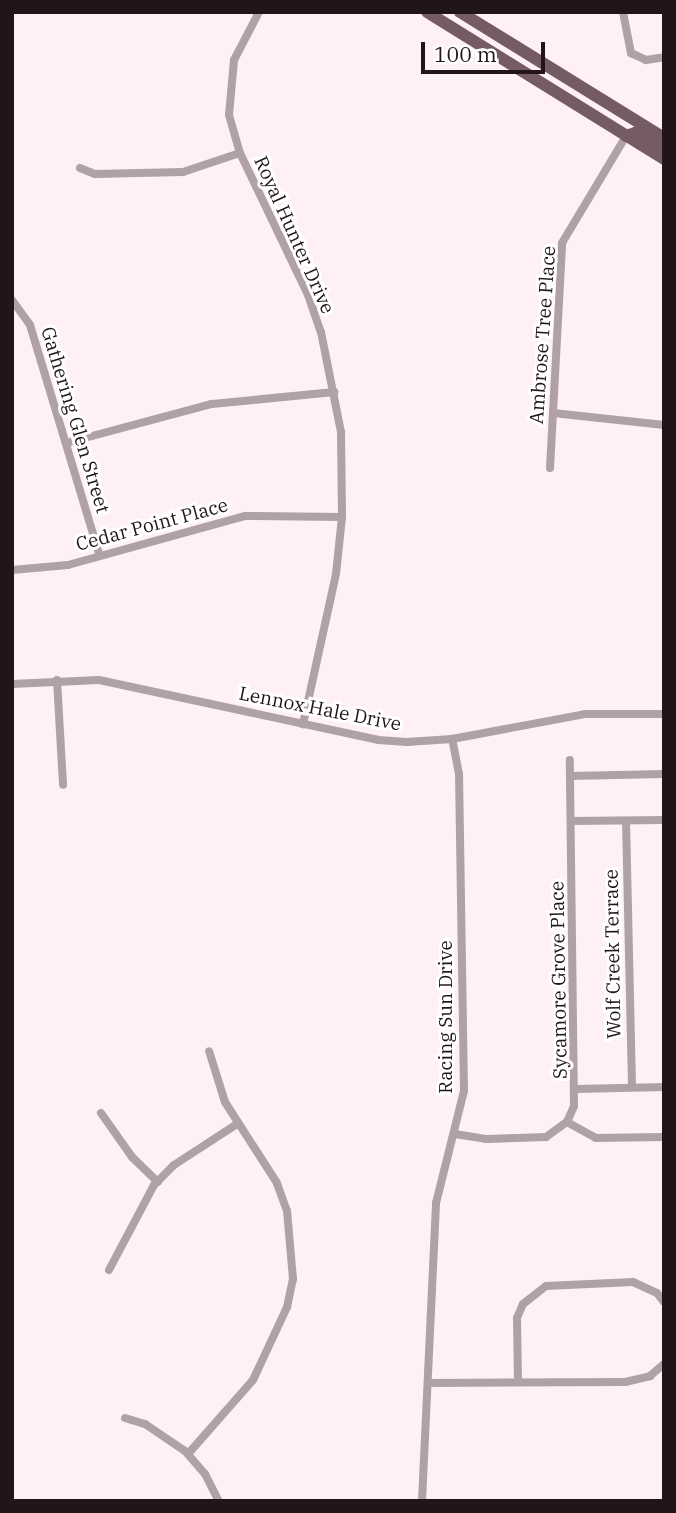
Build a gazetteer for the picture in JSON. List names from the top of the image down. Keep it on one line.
{"streets":{"street":["Royal Hunter Drive","Ambrose Tree Place","Gathering Glen Street","Cedar Point Place","Lennox Hale Drive","Wolf Creek Terrace","Sycamore Grove Place","Racing Sun Drive"]},"crossings":[["Royal Hunter Drive","Cedar Point Place"],["Royal Hunter Drive","Lennox Hale Drive"],["Gathering Glen Street","Cedar Point Place"],["Lennox Hale Drive","Racing Sun Drive"]],"scale_bar":"100 m"}
